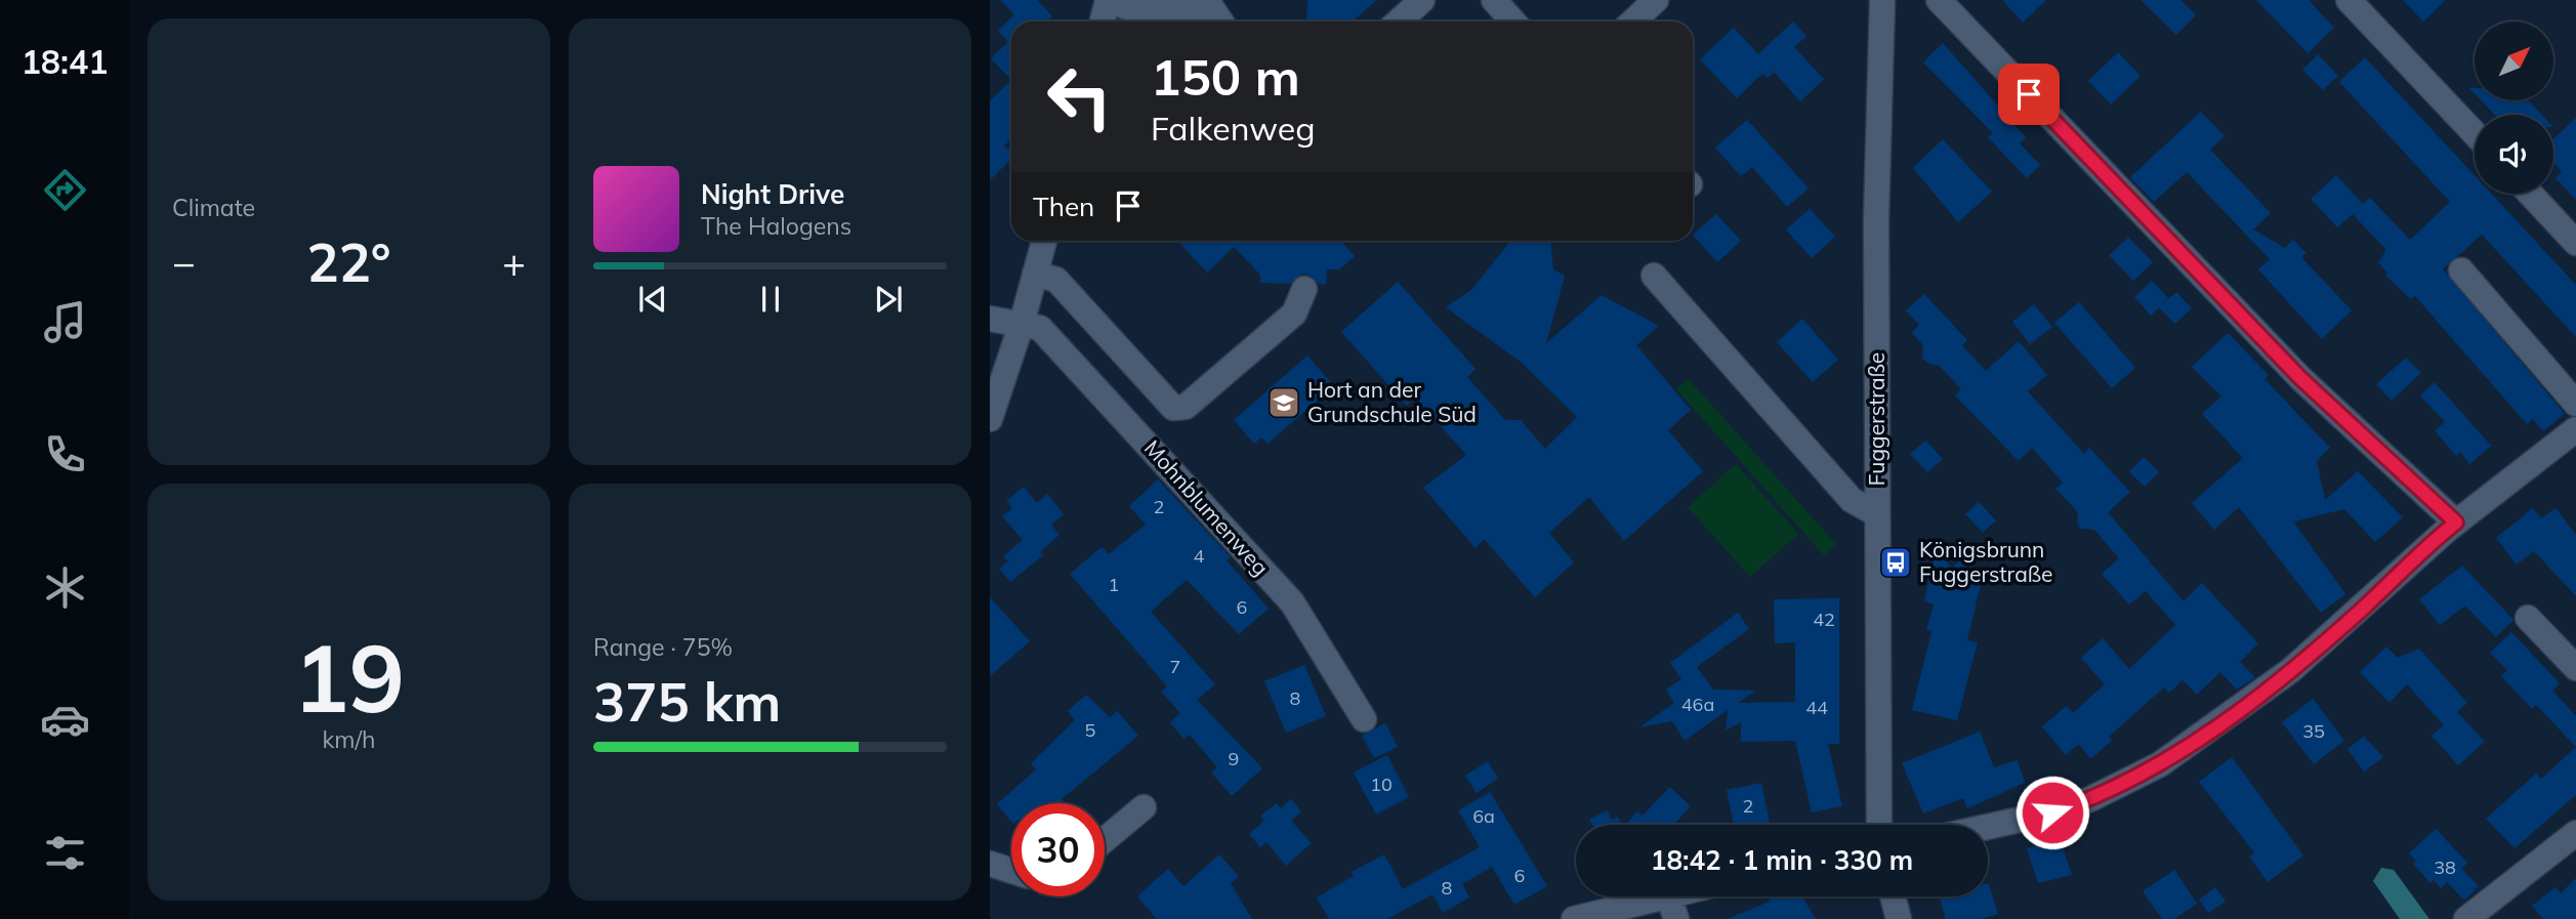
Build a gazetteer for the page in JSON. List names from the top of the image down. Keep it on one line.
{"streets":{"street":["Fuggerstraße","Mohnblumenweg"]},"places":{"school or university":["Hort an der Grundschule Süd"],"bus stop":["Königsbrunn Fuggerstraße"]},"house_numbers":["2","4","1","6","42","7","8","46a","44","5","35","9","10","2","6a","38","6","8"],"north":"top right","page":{"tabs":"18:41","tile":["Climate",["19","km/h"],["Range · 75%","375 km"]],"turn":["150 m","Falkenweg"],"song":["Night Drive","The Halogens"],"then":"Then","heat":["−","22°","+"],"limit":"30","trip":"18:42 · 1 min · 330 m"}}
